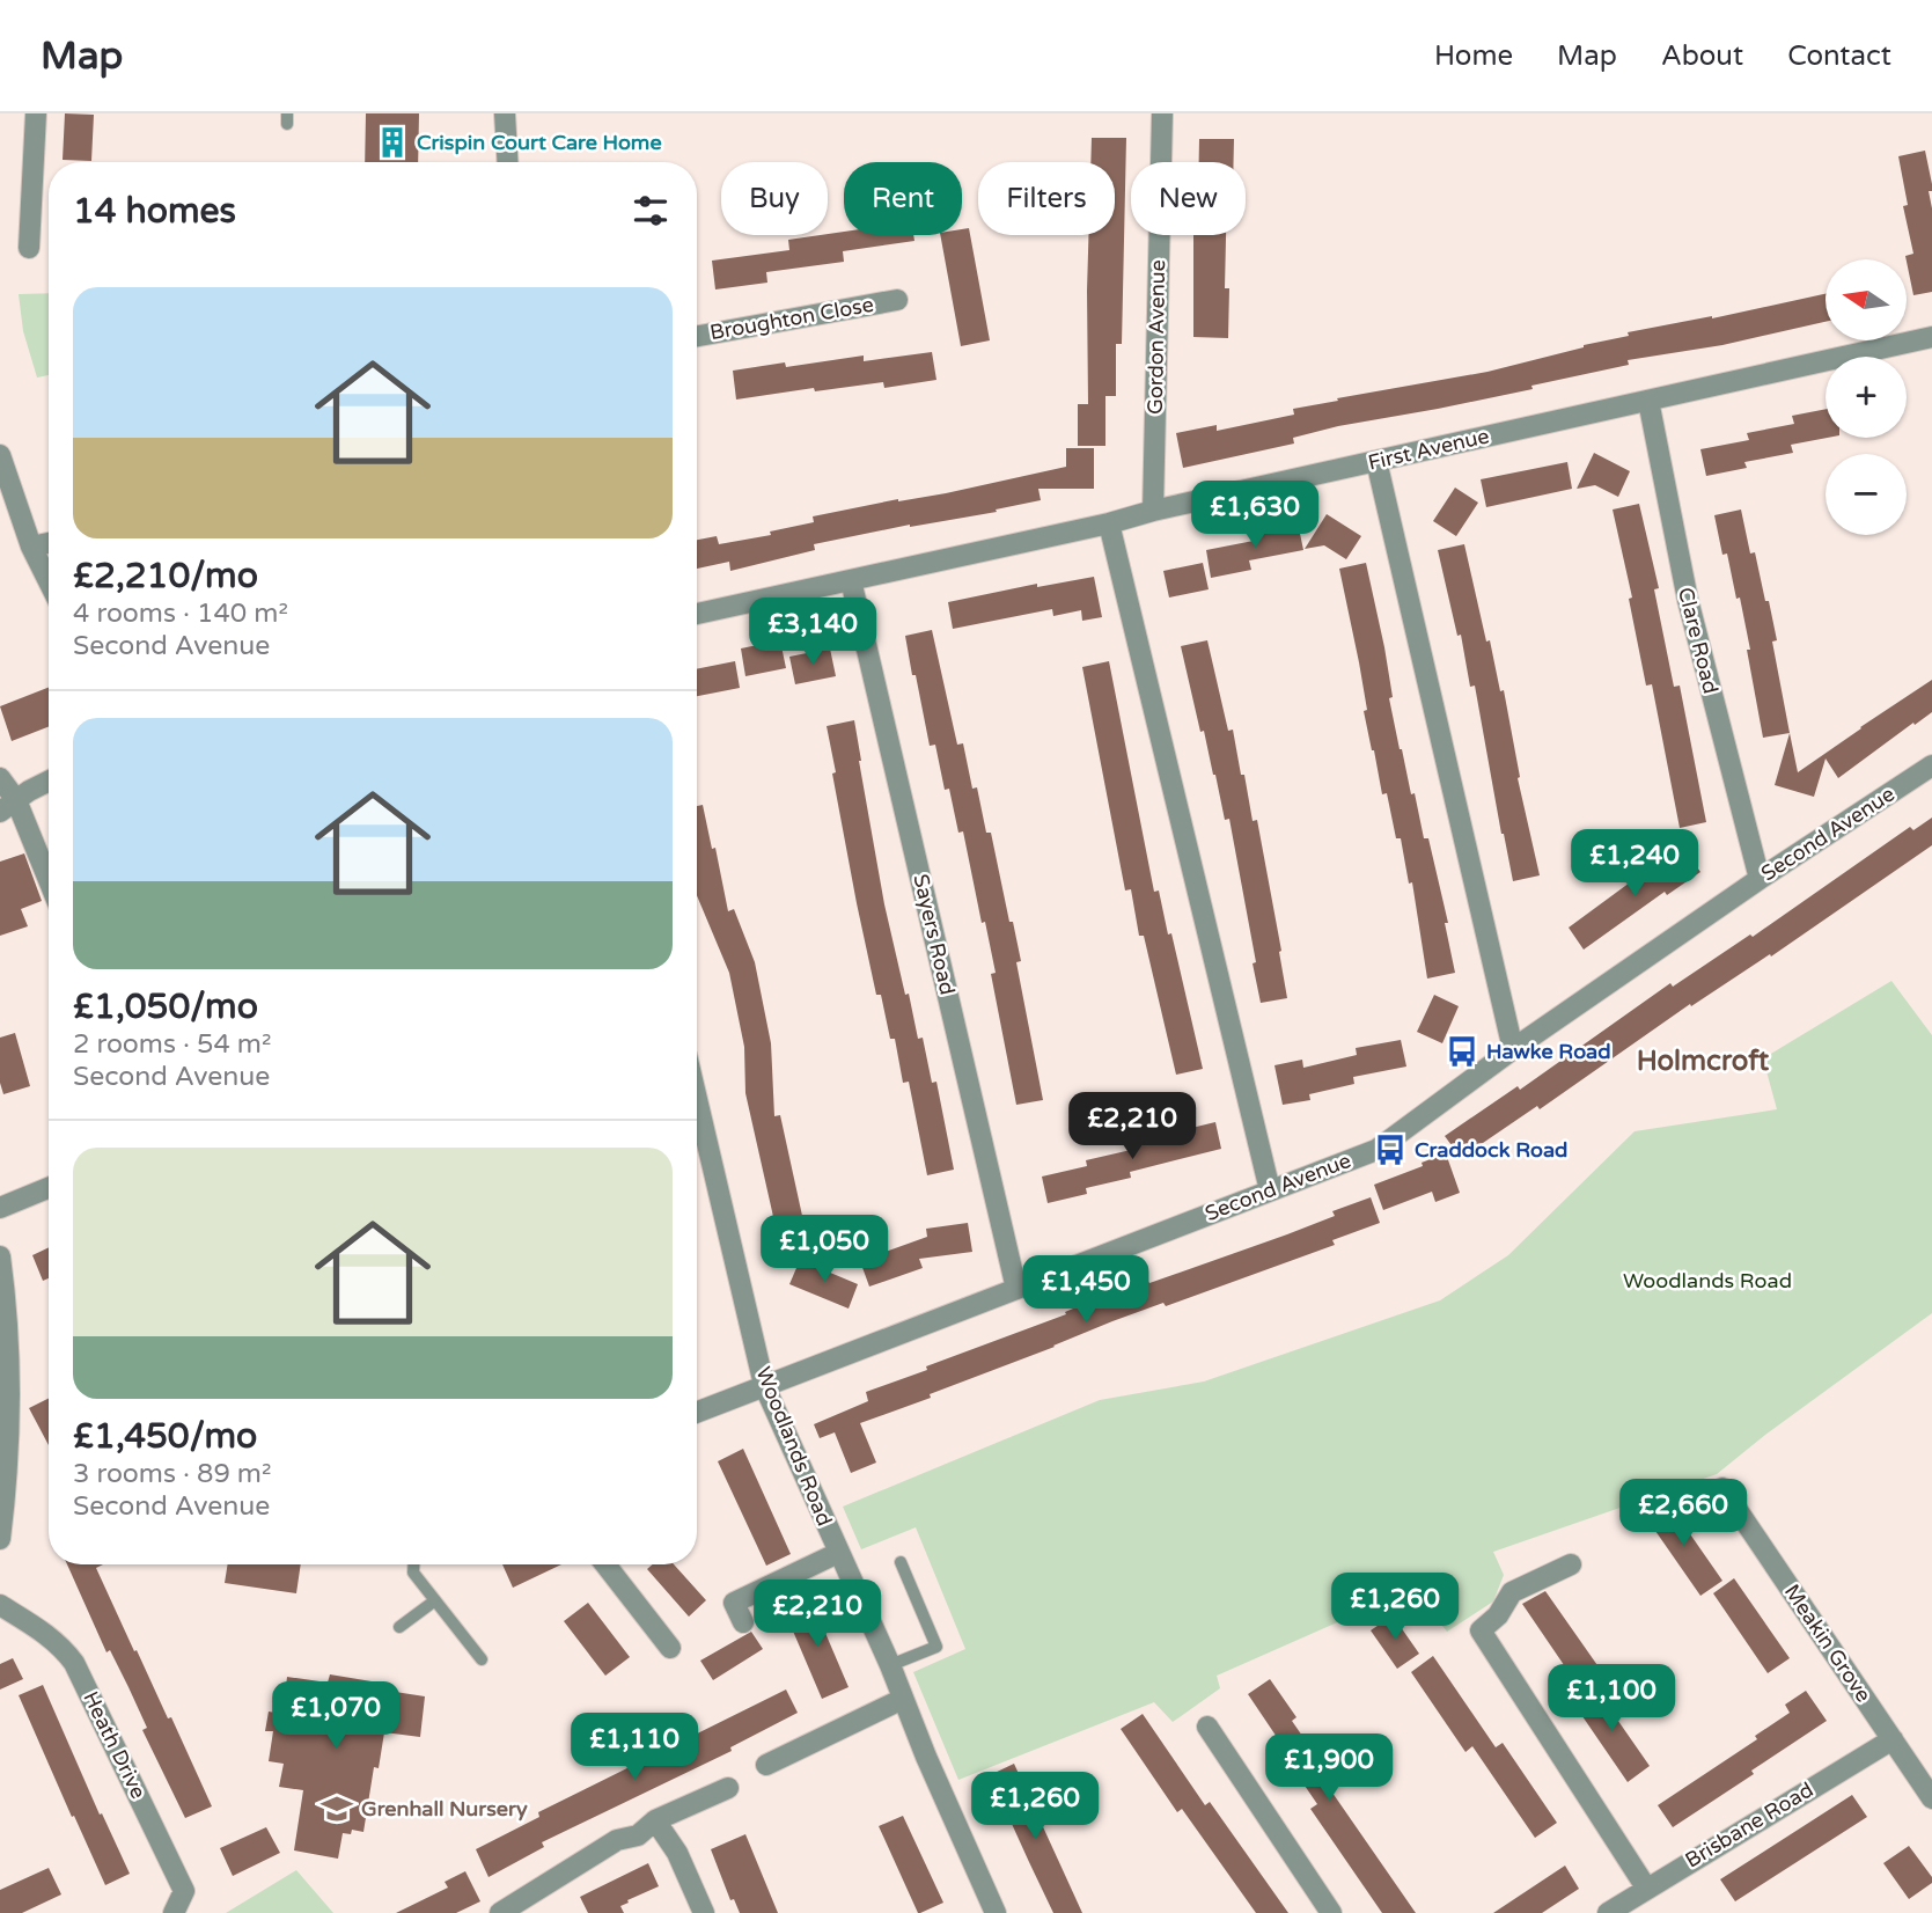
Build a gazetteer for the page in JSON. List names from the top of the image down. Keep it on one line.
{"streets":{"street":["Broughton Close","Gordon Avenue","First Avenue","Clare Road","Second Avenue","Sayers Road","Woodlands Road","Meakin Grove","Heath Drive","Brisbane Road"]},"crossings":[["Gordon Avenue","First Avenue"],["First Avenue","Clare Road"],["First Avenue","Sayers Road"],["Clare Road","Second Avenue"],["Second Avenue","Sayers Road"],["Second Avenue","Woodlands Road"],["Meakin Grove","Brisbane Road"]],"districts":["Holmcroft"],"parks":["Woodlands Road"],"places":{"building":["Crispin Court Care Home"],"bus stop":["Hawke Road","Craddock Road"],"school or university":["Grenhall Nursery"]},"north":"left","page":{"header":"Map","nav":["Home","Map","About","Contact"],"chip":["Buy","Rent","Filters","New"],"heading":"14 homes","map_buttons":["+","−"],"list":[{"name":"£2,210/mo","note":"4 rooms · 140 m² · Second Avenue"},{"name":"£1,050/mo","note":"2 rooms · 54 m² · Second Avenue"},{"name":"£1,450/mo","note":"3 rooms · 89 m² · Second Avenue"}],"price":["£1,630","£3,140","£1,240","£2,210","£1,050","£1,450","£2,660","£1,260","£2,210","£1,100","£1,070","£1,110","£1,900","£1,260"]}}
